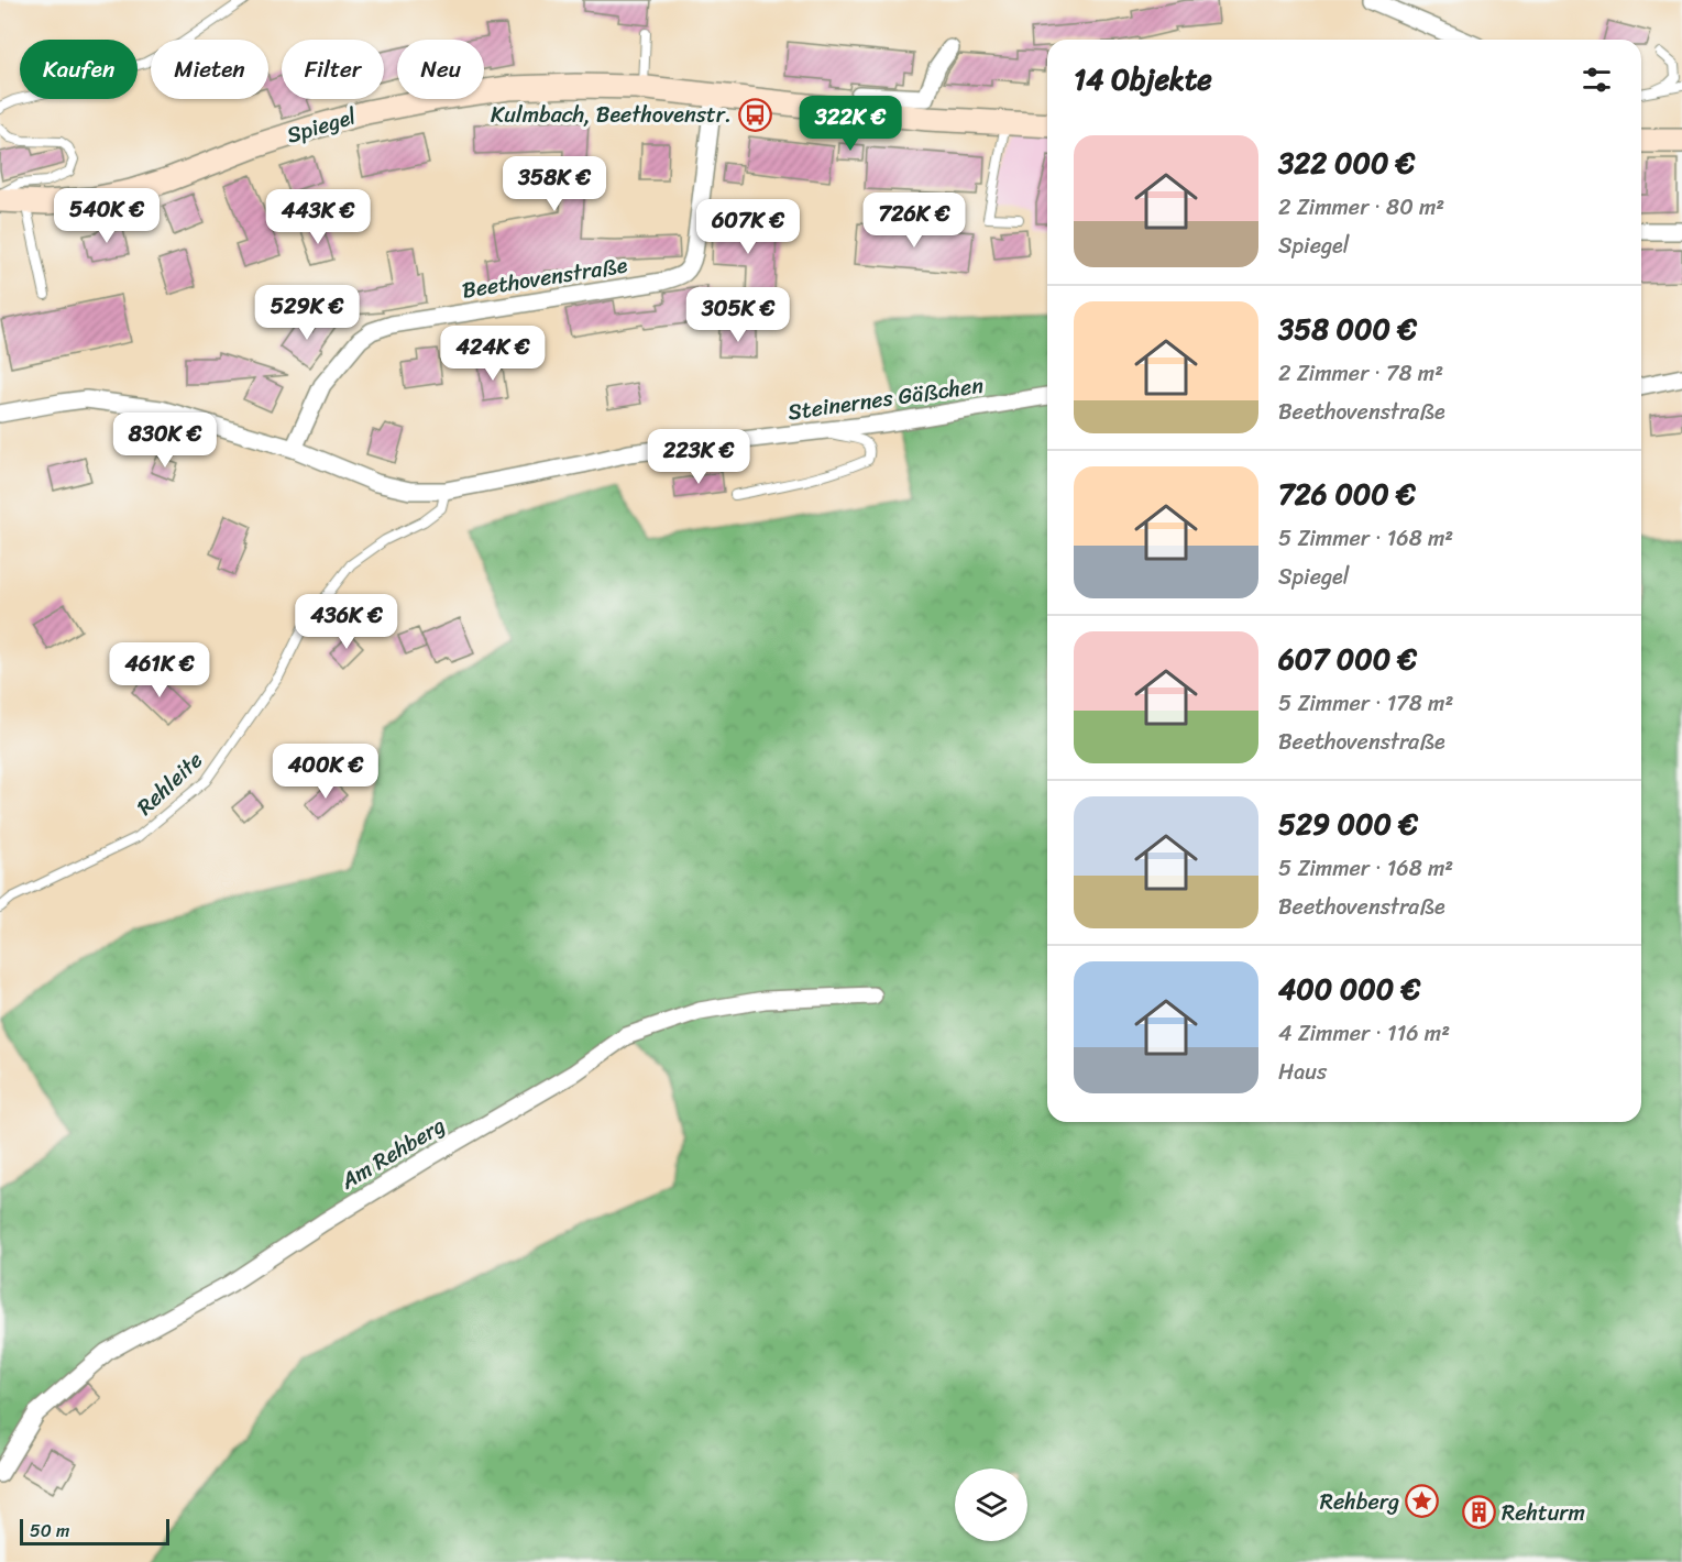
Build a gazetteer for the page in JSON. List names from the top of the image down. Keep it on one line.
{"streets":{"street":["Spiegel","Beethovenstraße","Steinernes Gäßchen","Am Rehberg"],"lane":["Rehleite"]},"crossings":[["Spiegel","Beethovenstraße"],["Beethovenstraße","Steinernes Gäßchen"],["Steinernes Gäßchen","Rehleite"]],"places":{"bus stop":["Kulmbach, Beethovenstr."],"place":["Rehberg"],"building":["Rehturm"]},"scale_bar":"50 m","page":{"chip":["Kaufen","Mieten","Filter","Neu"],"heading":"14 Objekte","price":["322K €","358K €","540K €","443K €","726K €","607K €","529K €","305K €","424K €","830K €","223K €","436K €","461K €","400K €"],"list":[{"name":"322 000 €","note":"2 Zimmer · 80 m² · Spiegel"},{"name":"358 000 €","note":"2 Zimmer · 78 m² · Beethovenstraße"},{"name":"726 000 €","note":"5 Zimmer · 168 m² · Spiegel"},{"name":"607 000 €","note":"5 Zimmer · 178 m² · Beethovenstraße"},{"name":"529 000 €","note":"5 Zimmer · 168 m² · Beethovenstraße"},{"name":"400 000 €","note":"4 Zimmer · 116 m² · Haus"}],"scale":"50 m"}}
